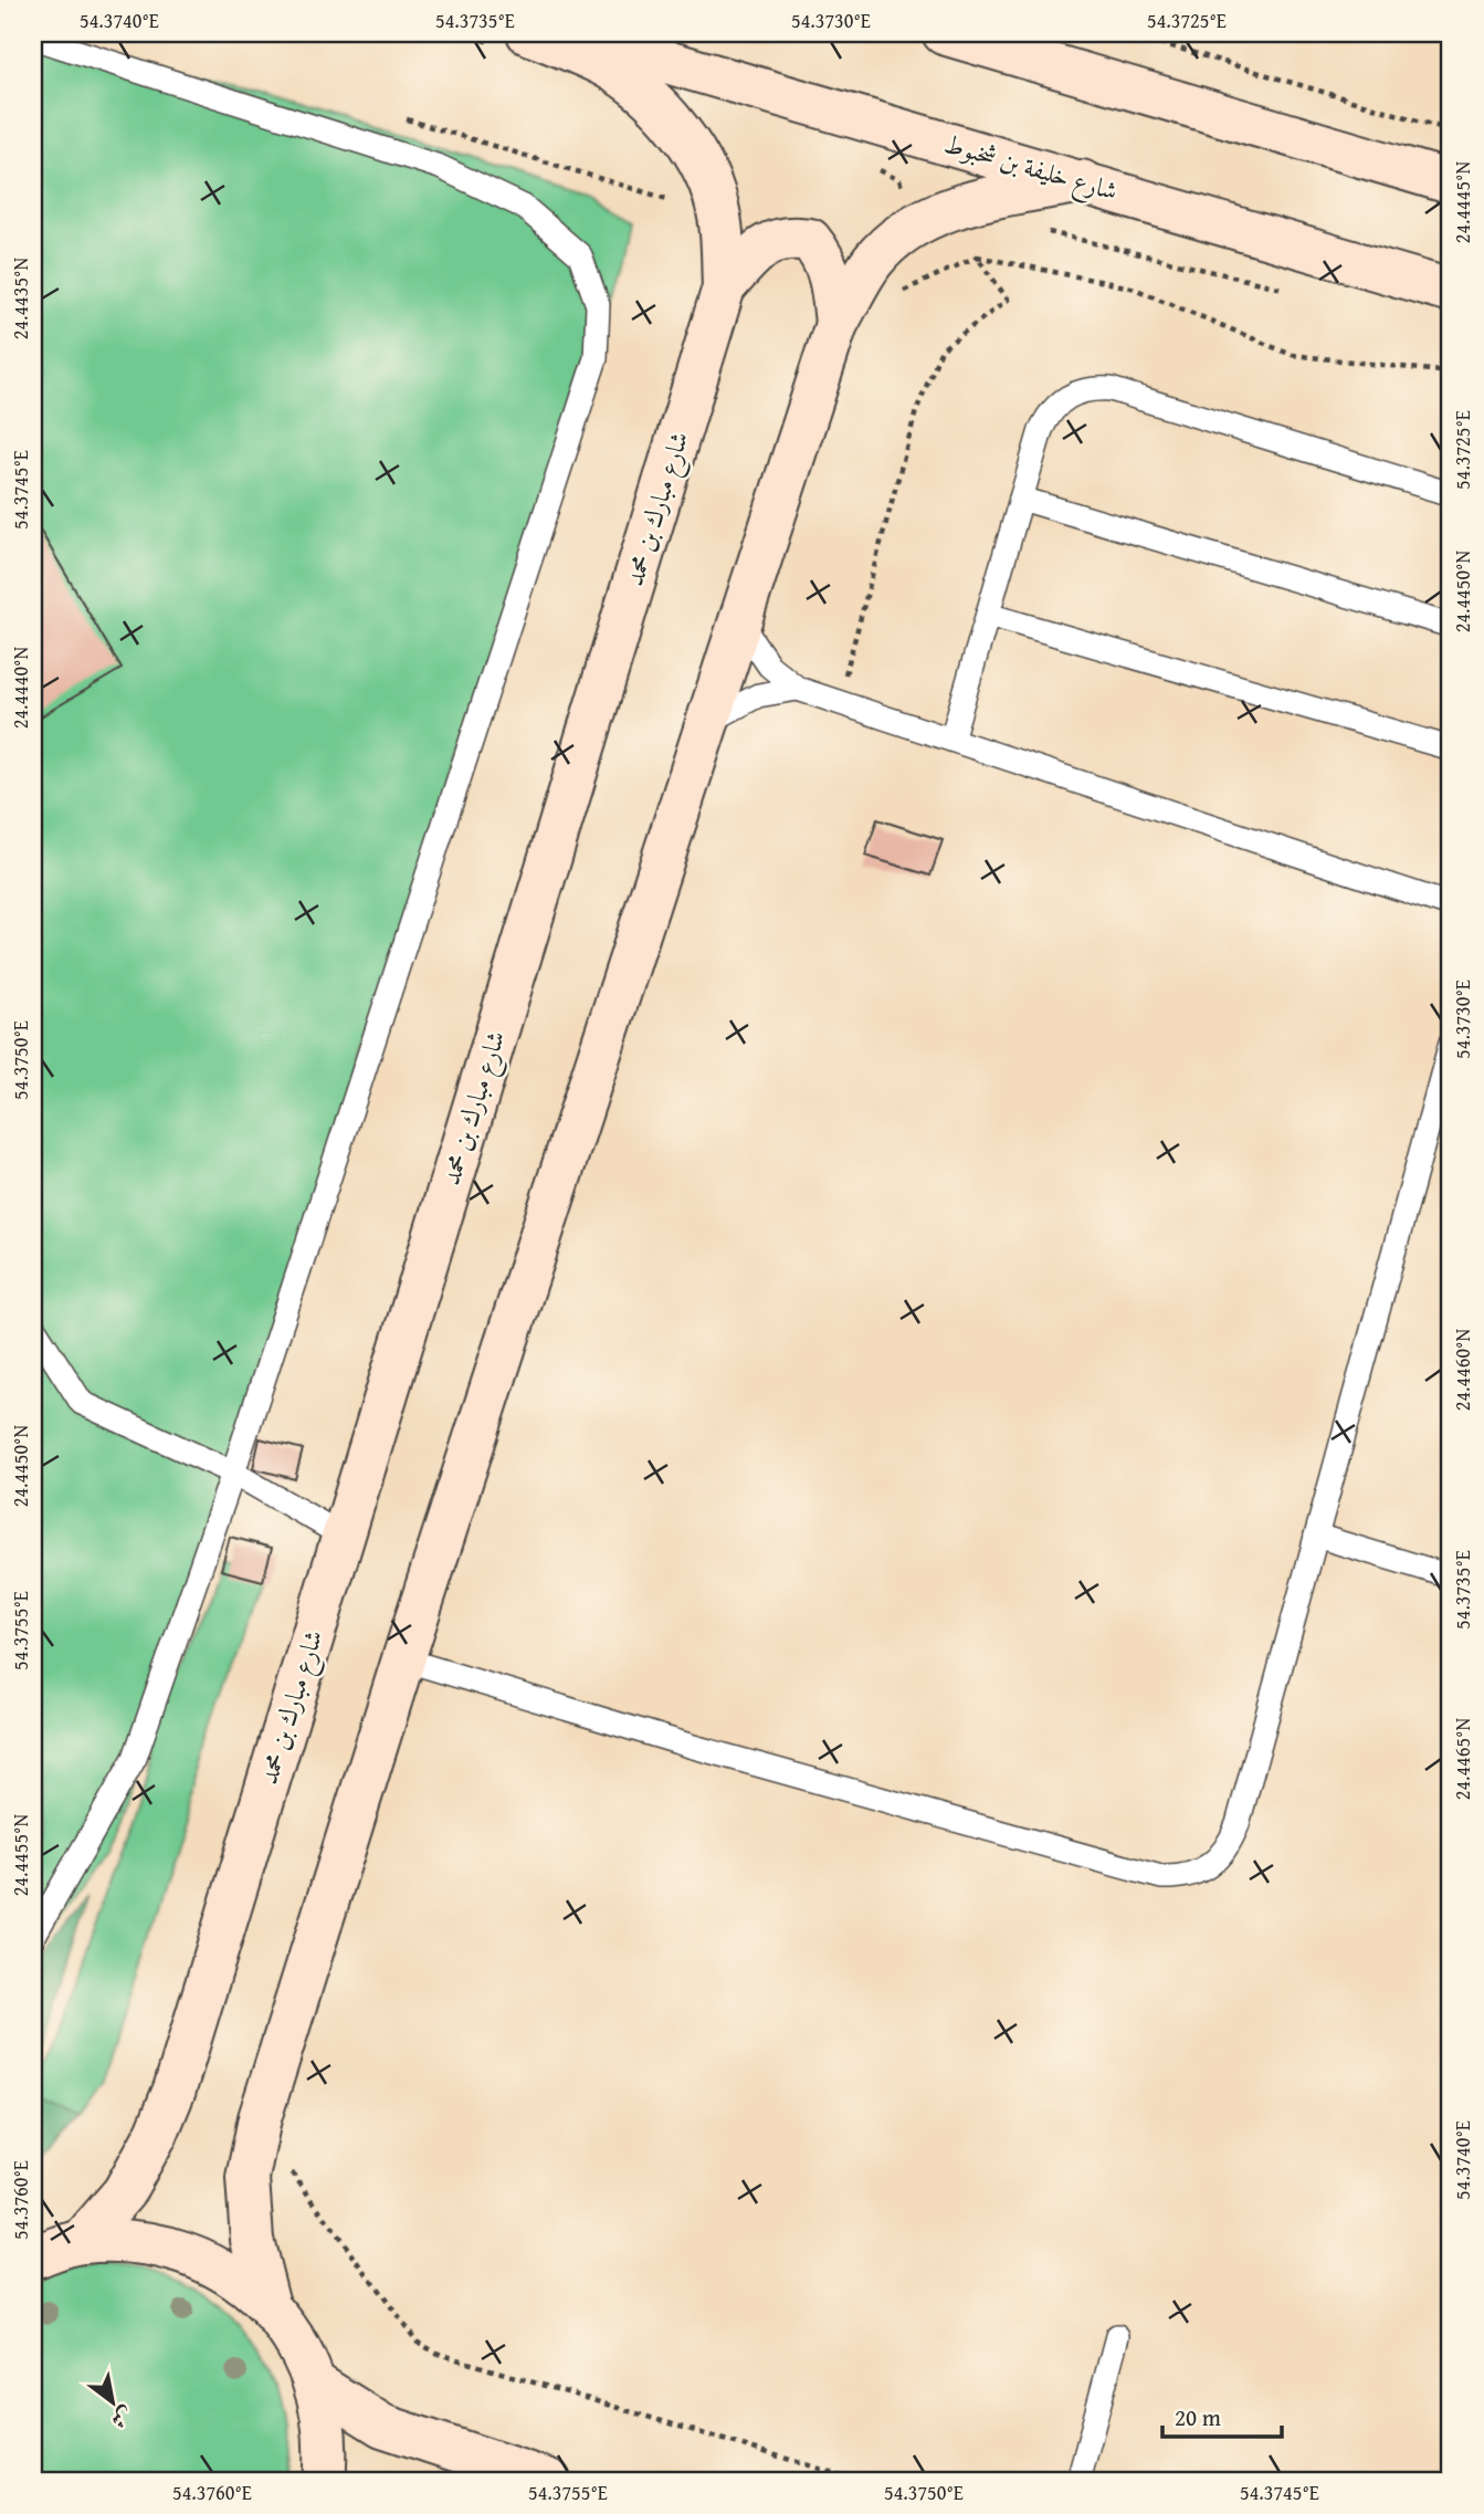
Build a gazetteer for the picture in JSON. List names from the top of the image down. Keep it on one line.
{"streets":{"street":["شارع خليفة بن شخبوط","شارع مبارك بن محمد"]},"scale_bar":"20 m","north":"bottom right","coordinates":["54.3740°E","54.3735°E","54.3730°E","54.3725°E","24.4445°N","24.4435°N","54.3745°E","24.4450°N","24.4440°N","54.3750°E","24.4460°N","54.3755°E","24.4465°N","24.4455°N","54.3760°E"]}
